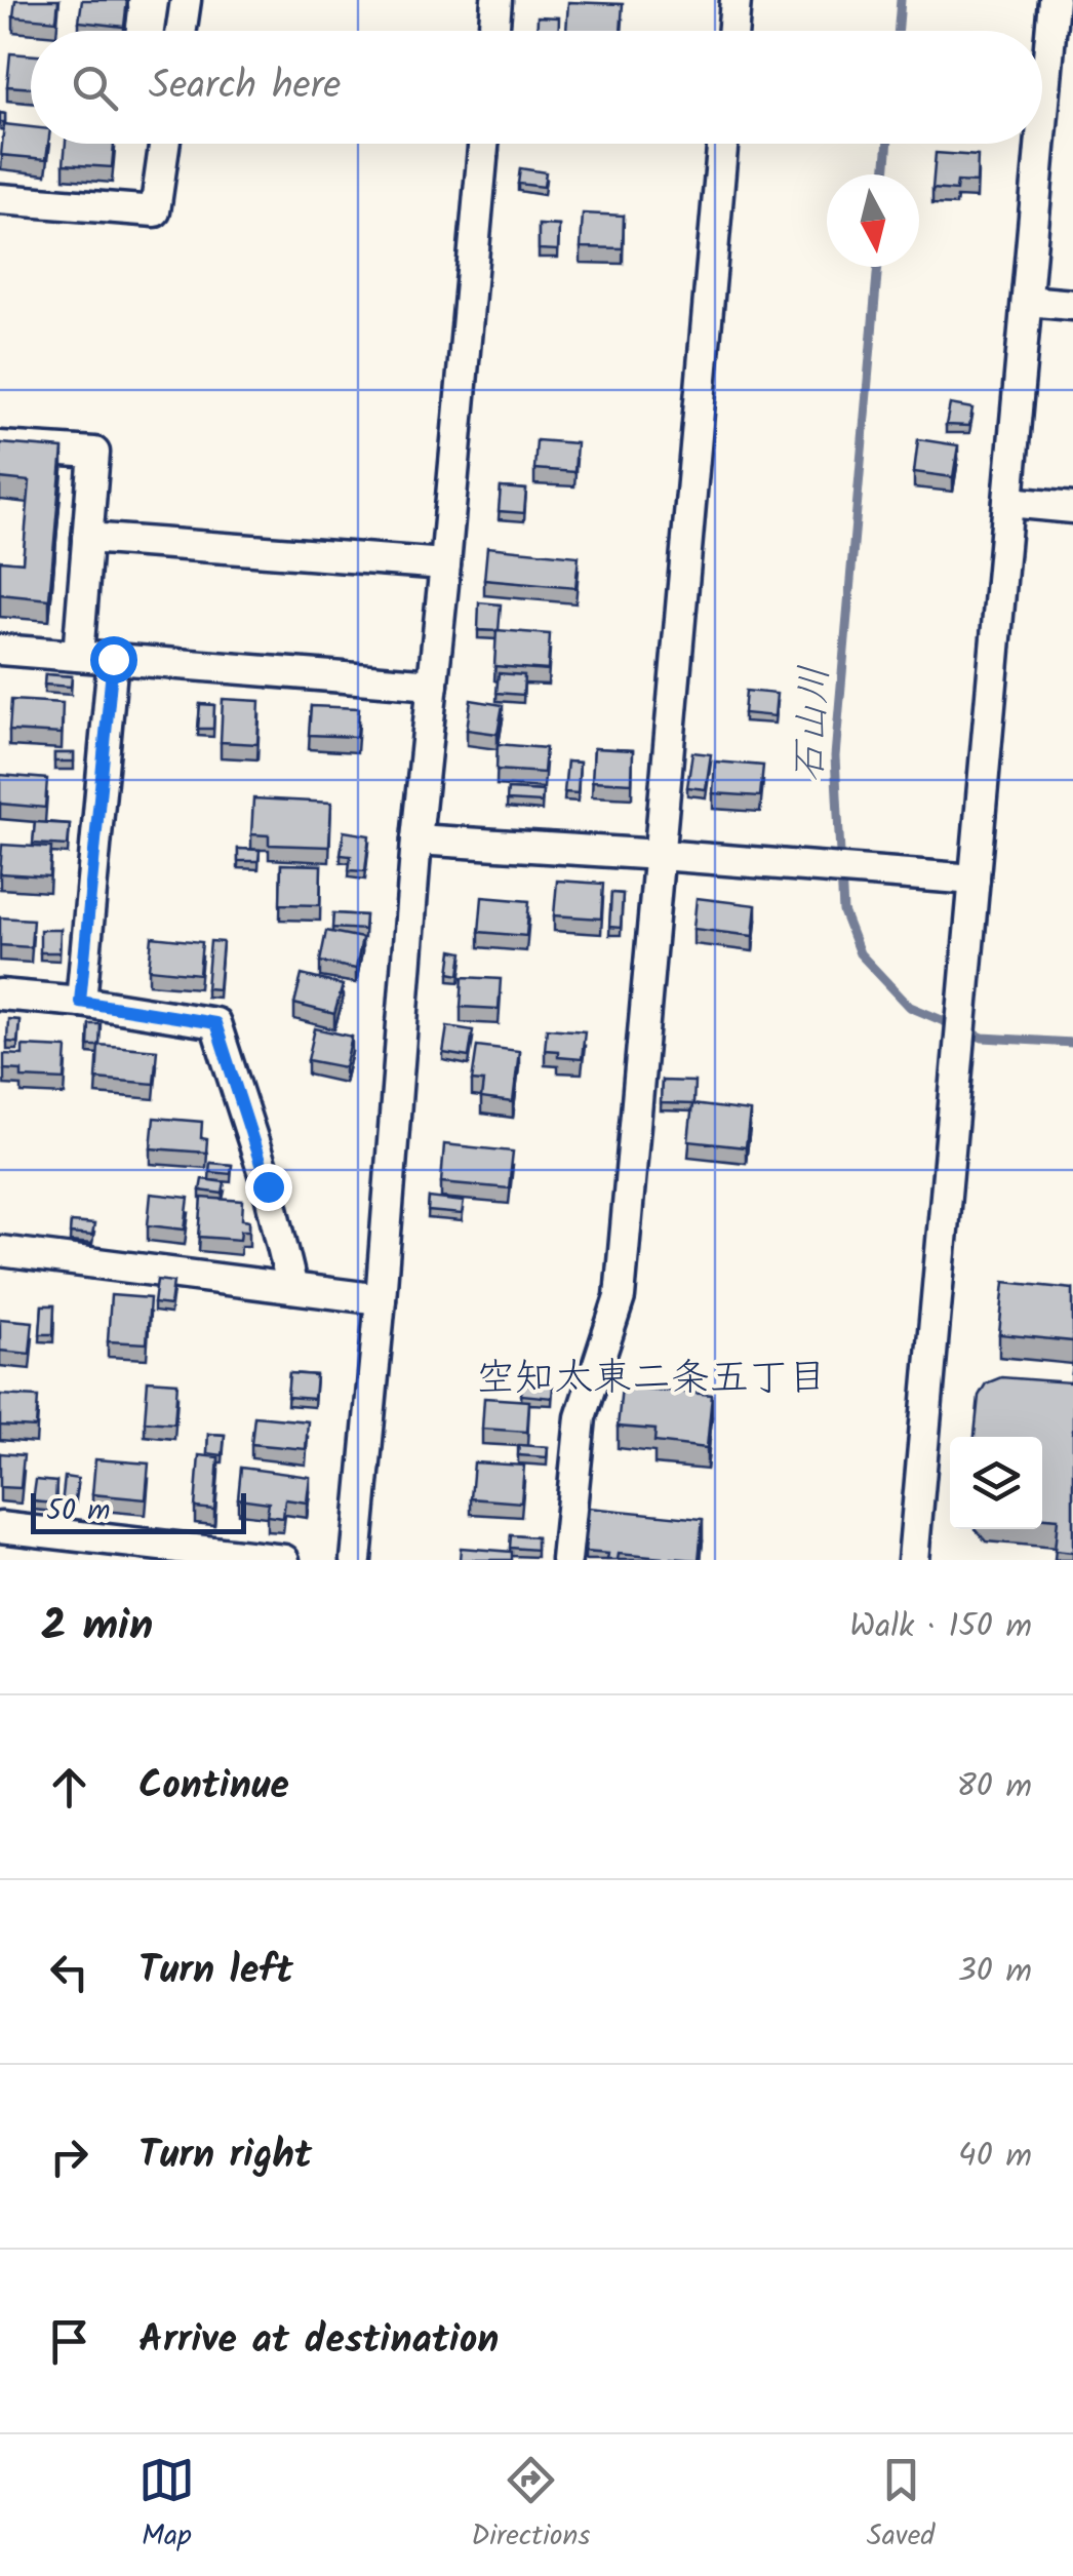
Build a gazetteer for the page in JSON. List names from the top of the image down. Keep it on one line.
{"districts":["空知太東二条五丁目"],"water":["石山川"],"scale_bar":"50 m","north":"bottom","page":{"search":"Search here","scale":"50 m","heading":["2 min","Walk · 150 m"],"list":[["Continue","80 m"],["Turn left","30 m"],["Turn right","40 m"],"Arrive at destination"],"nav":["Map","Directions","Saved"]}}
